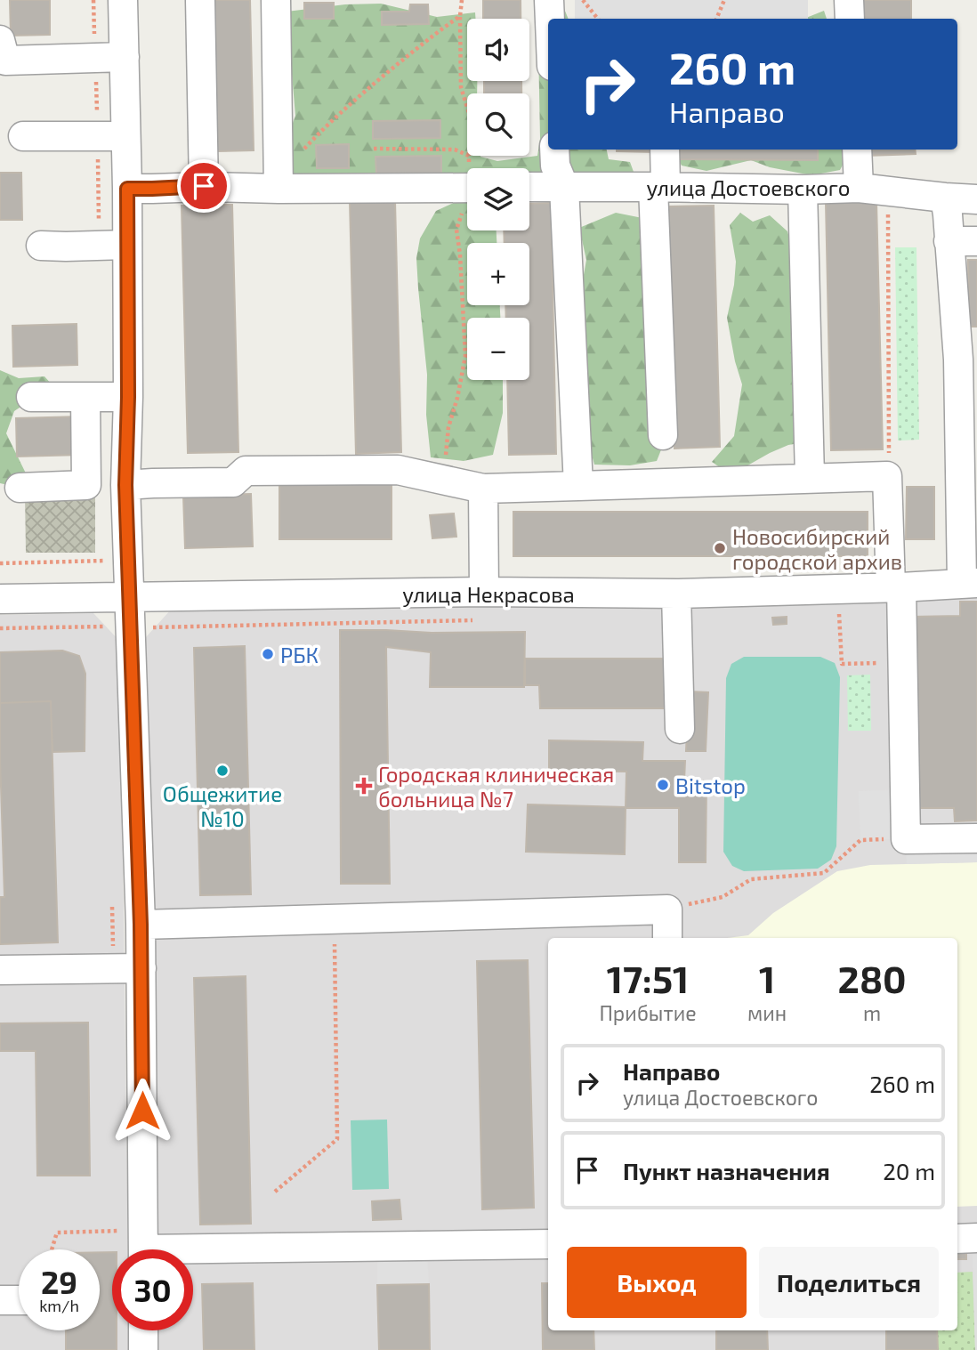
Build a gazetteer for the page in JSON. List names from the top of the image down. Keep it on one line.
{"streets":{"street":["улица Достоевского","улица Некрасова"]},"places":{"other":["Новосибирский городской архив","РБК","Общежитие №10","Bitstop"],"health":["Городская клиническая больница №7"]},"page":{"map_buttons":["+","−"],"turn":["260 m","Направо"],"eta":["17:51","Прибытие","1","мин","280","m"],"list":[{"name":"Направо","note":"улица Достоевского","value":"260 m"},{"name":"Пункт назначения","value":"20 m"}],"buttons":["Выход","Поделиться"],"speed":"29 km/h","limit":"30"}}
